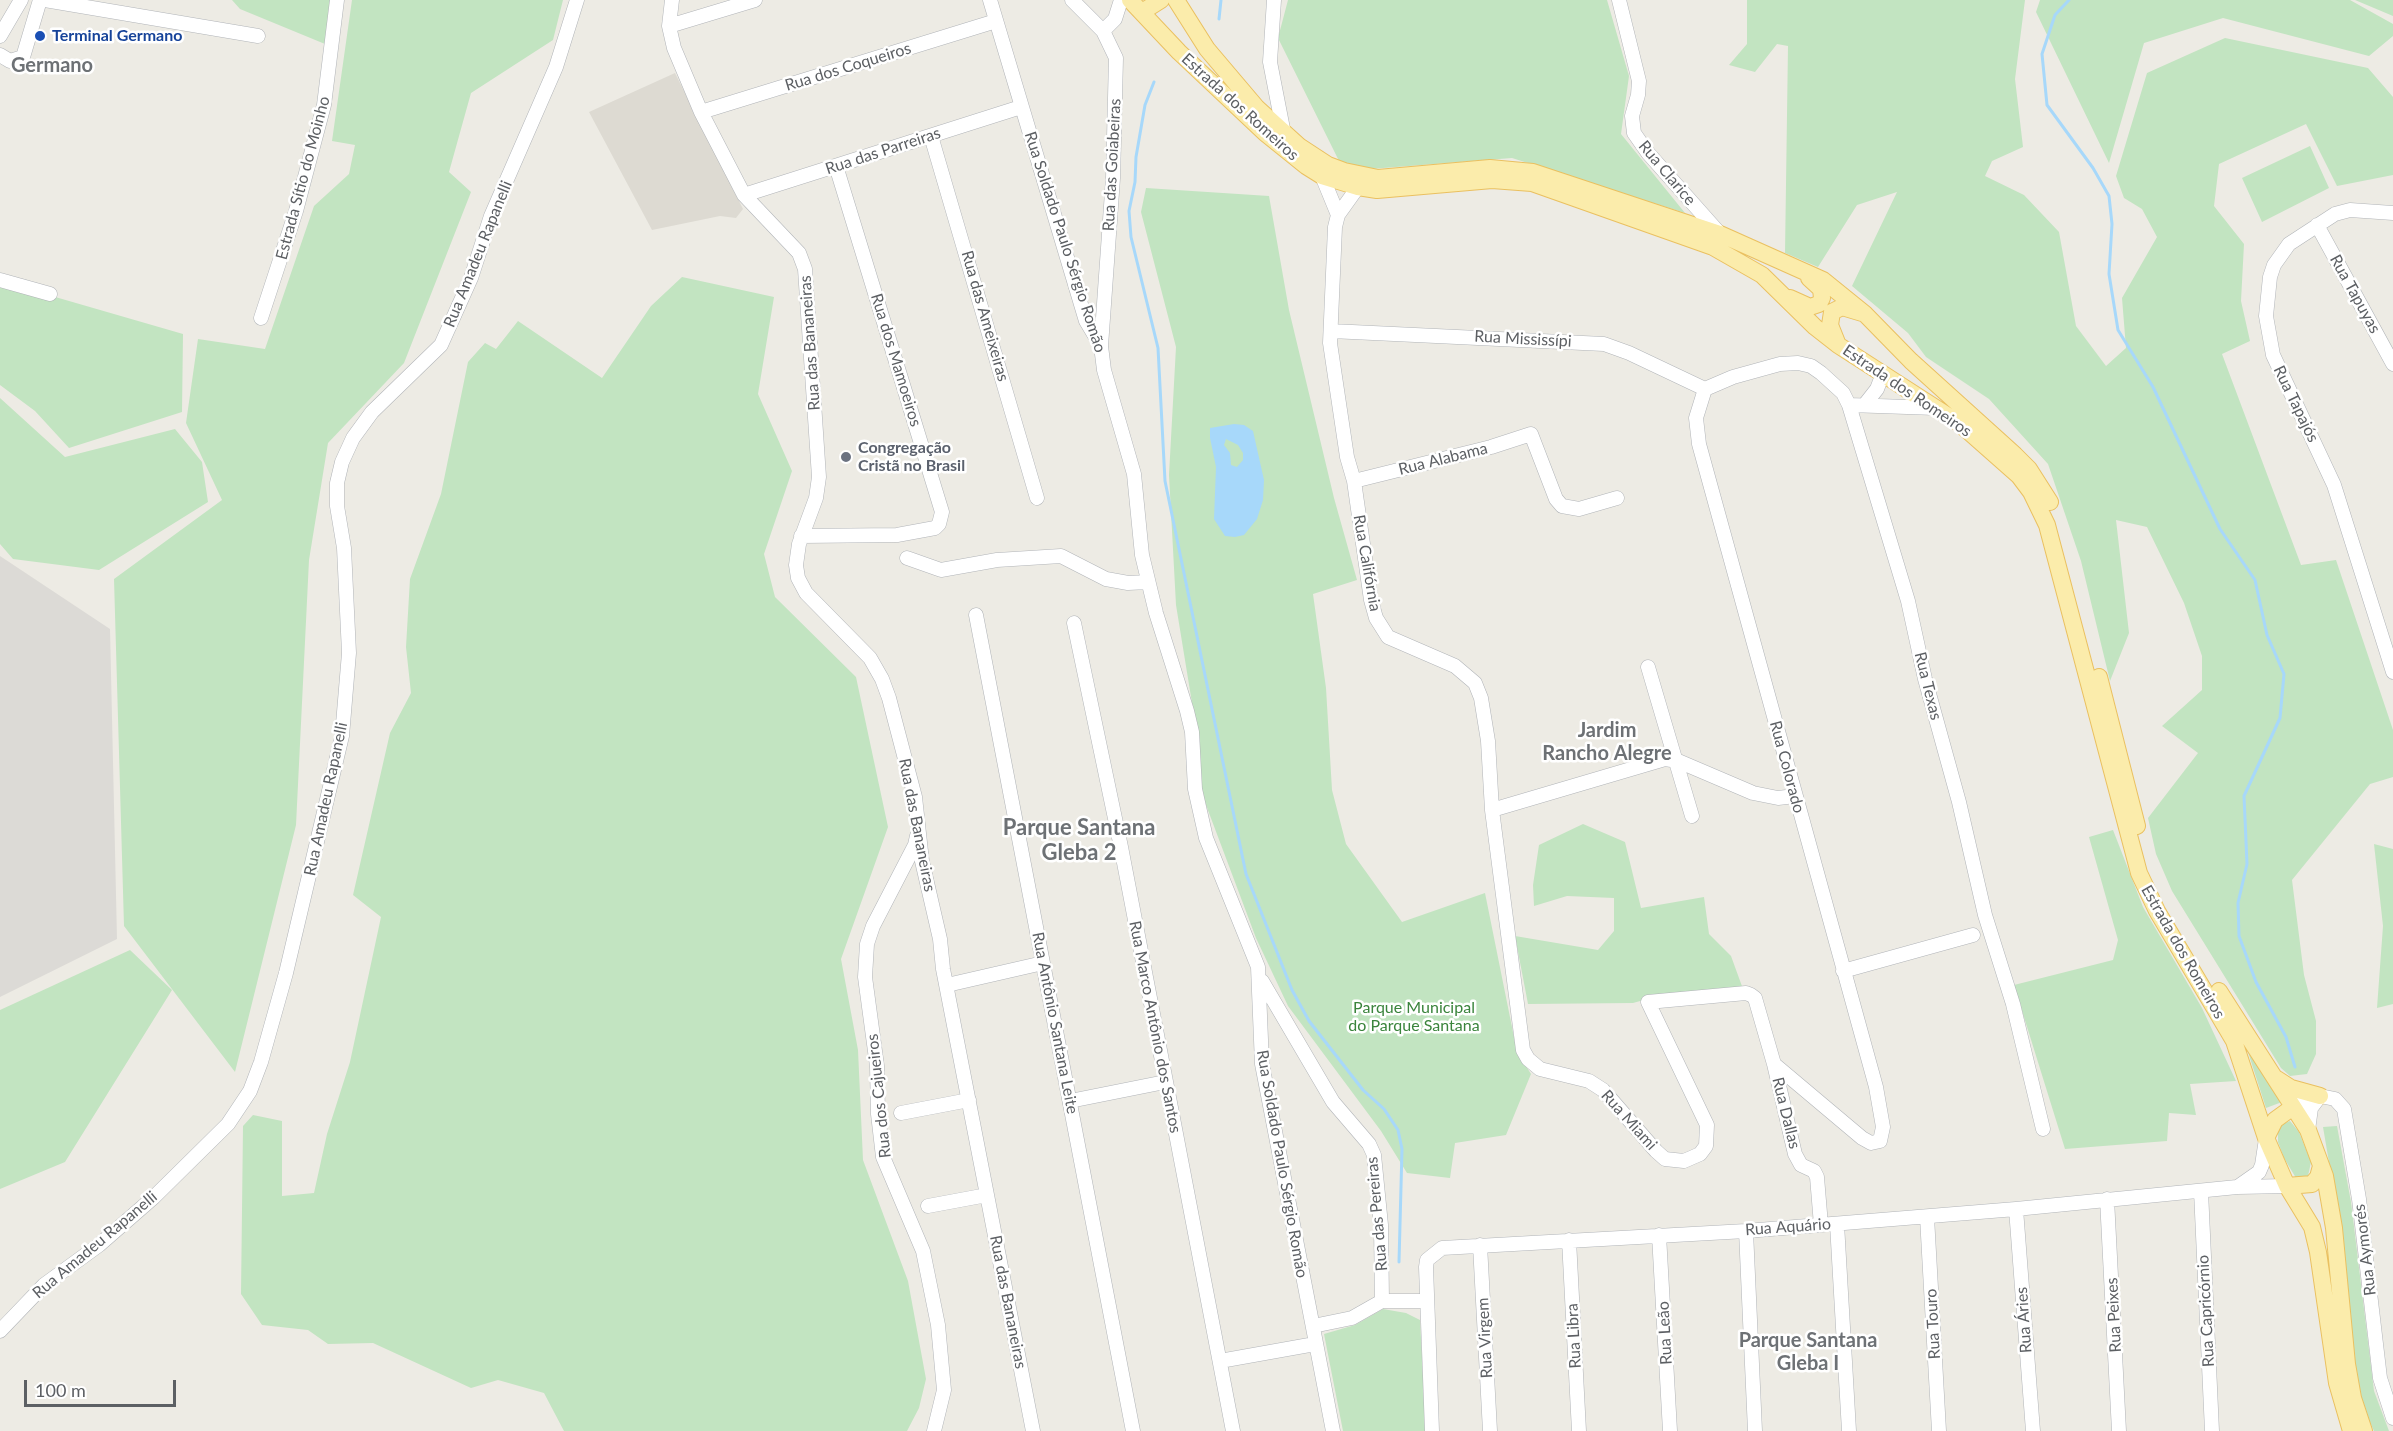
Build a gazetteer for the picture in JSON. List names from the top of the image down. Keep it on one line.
{"streets":{"main road":["Estrada dos Romeiros"],"street":["Rua dos Coqueiros","Rua das Parreiras","Rua das Goiabeiras","Rua Clarice","Estrada Sítio do Moinho","Rua Soldado Paulo Sérgio Romão","Rua Amadeu Rapanelli","Rua Tapuyas","Rua das Ameixeiras","Rua Mississípi","Rua das Bananeiras","Rua dos Mamoeiros","Rua Tapajós","Rua Alabama","Rua Califórnia","Rua Texas","Rua Colorado","Rua Antônio Santana Leite","Rua Marco Antônio dos Santos","Rua dos Cajueiros","Rua Dallas","Rua Miami","Rua das Pereiras","Rua Aquário","Rua Aymorés","Rua Capricórnio","Rua Peixes","Rua Áries","Rua Touro","Rua Leão","Rua Libra","Rua Virgem"]},"crossings":[["Rua dos Coqueiros","Rua Soldado Paulo Sérgio Romão"],["Rua dos Coqueiros","Rua das Bananeiras"],["Estrada dos Romeiros","Rua Clarice"],["Estrada dos Romeiros","Rua Califórnia"],["Estrada dos Romeiros","Rua Aquário"],["Rua das Parreiras","Rua Soldado Paulo Sérgio Romão"],["Rua das Parreiras","Rua das Ameixeiras"],["Rua das Parreiras","Rua das Bananeiras"],["Rua das Parreiras","Rua dos Mamoeiros"],["Rua das Goiabeiras","Rua Soldado Paulo Sérgio Romão"],["Rua Soldado Paulo Sérgio Romão","Rua das Pereiras"],["Rua Tapuyas","Rua Tapajós"],["Rua Mississípi","Rua Califórnia"],["Rua Mississípi","Rua Texas"],["Rua Mississípi","Rua Colorado"],["Rua das Bananeiras","Rua dos Mamoeiros"],["Rua das Bananeiras","Rua dos Cajueiros"],["Rua Alabama","Rua Califórnia"],["Rua Califórnia","Rua Miami"],["Rua Texas","Rua Colorado"],["Rua Colorado","Rua Dallas"],["Rua Dallas","Rua Miami"],["Rua Dallas","Rua Aquário"],["Rua Aquário","Rua Capricórnio"],["Rua Aquário","Rua Peixes"],["Rua Aquário","Rua Áries"],["Rua Aquário","Rua Touro"],["Rua Aquário","Rua Leão"],["Rua Aquário","Rua Libra"],["Rua Aquário","Rua Virgem"]],"districts":["Germano","Jardim Rancho Alegre","Parque Santana Gleba 2","Parque Santana Gleba I"],"parks":["Parque Municipal do Parque Santana"],"places":["Terminal Germano","Congregação Cristã no Brasil"],"scale_bar":"100 m"}
